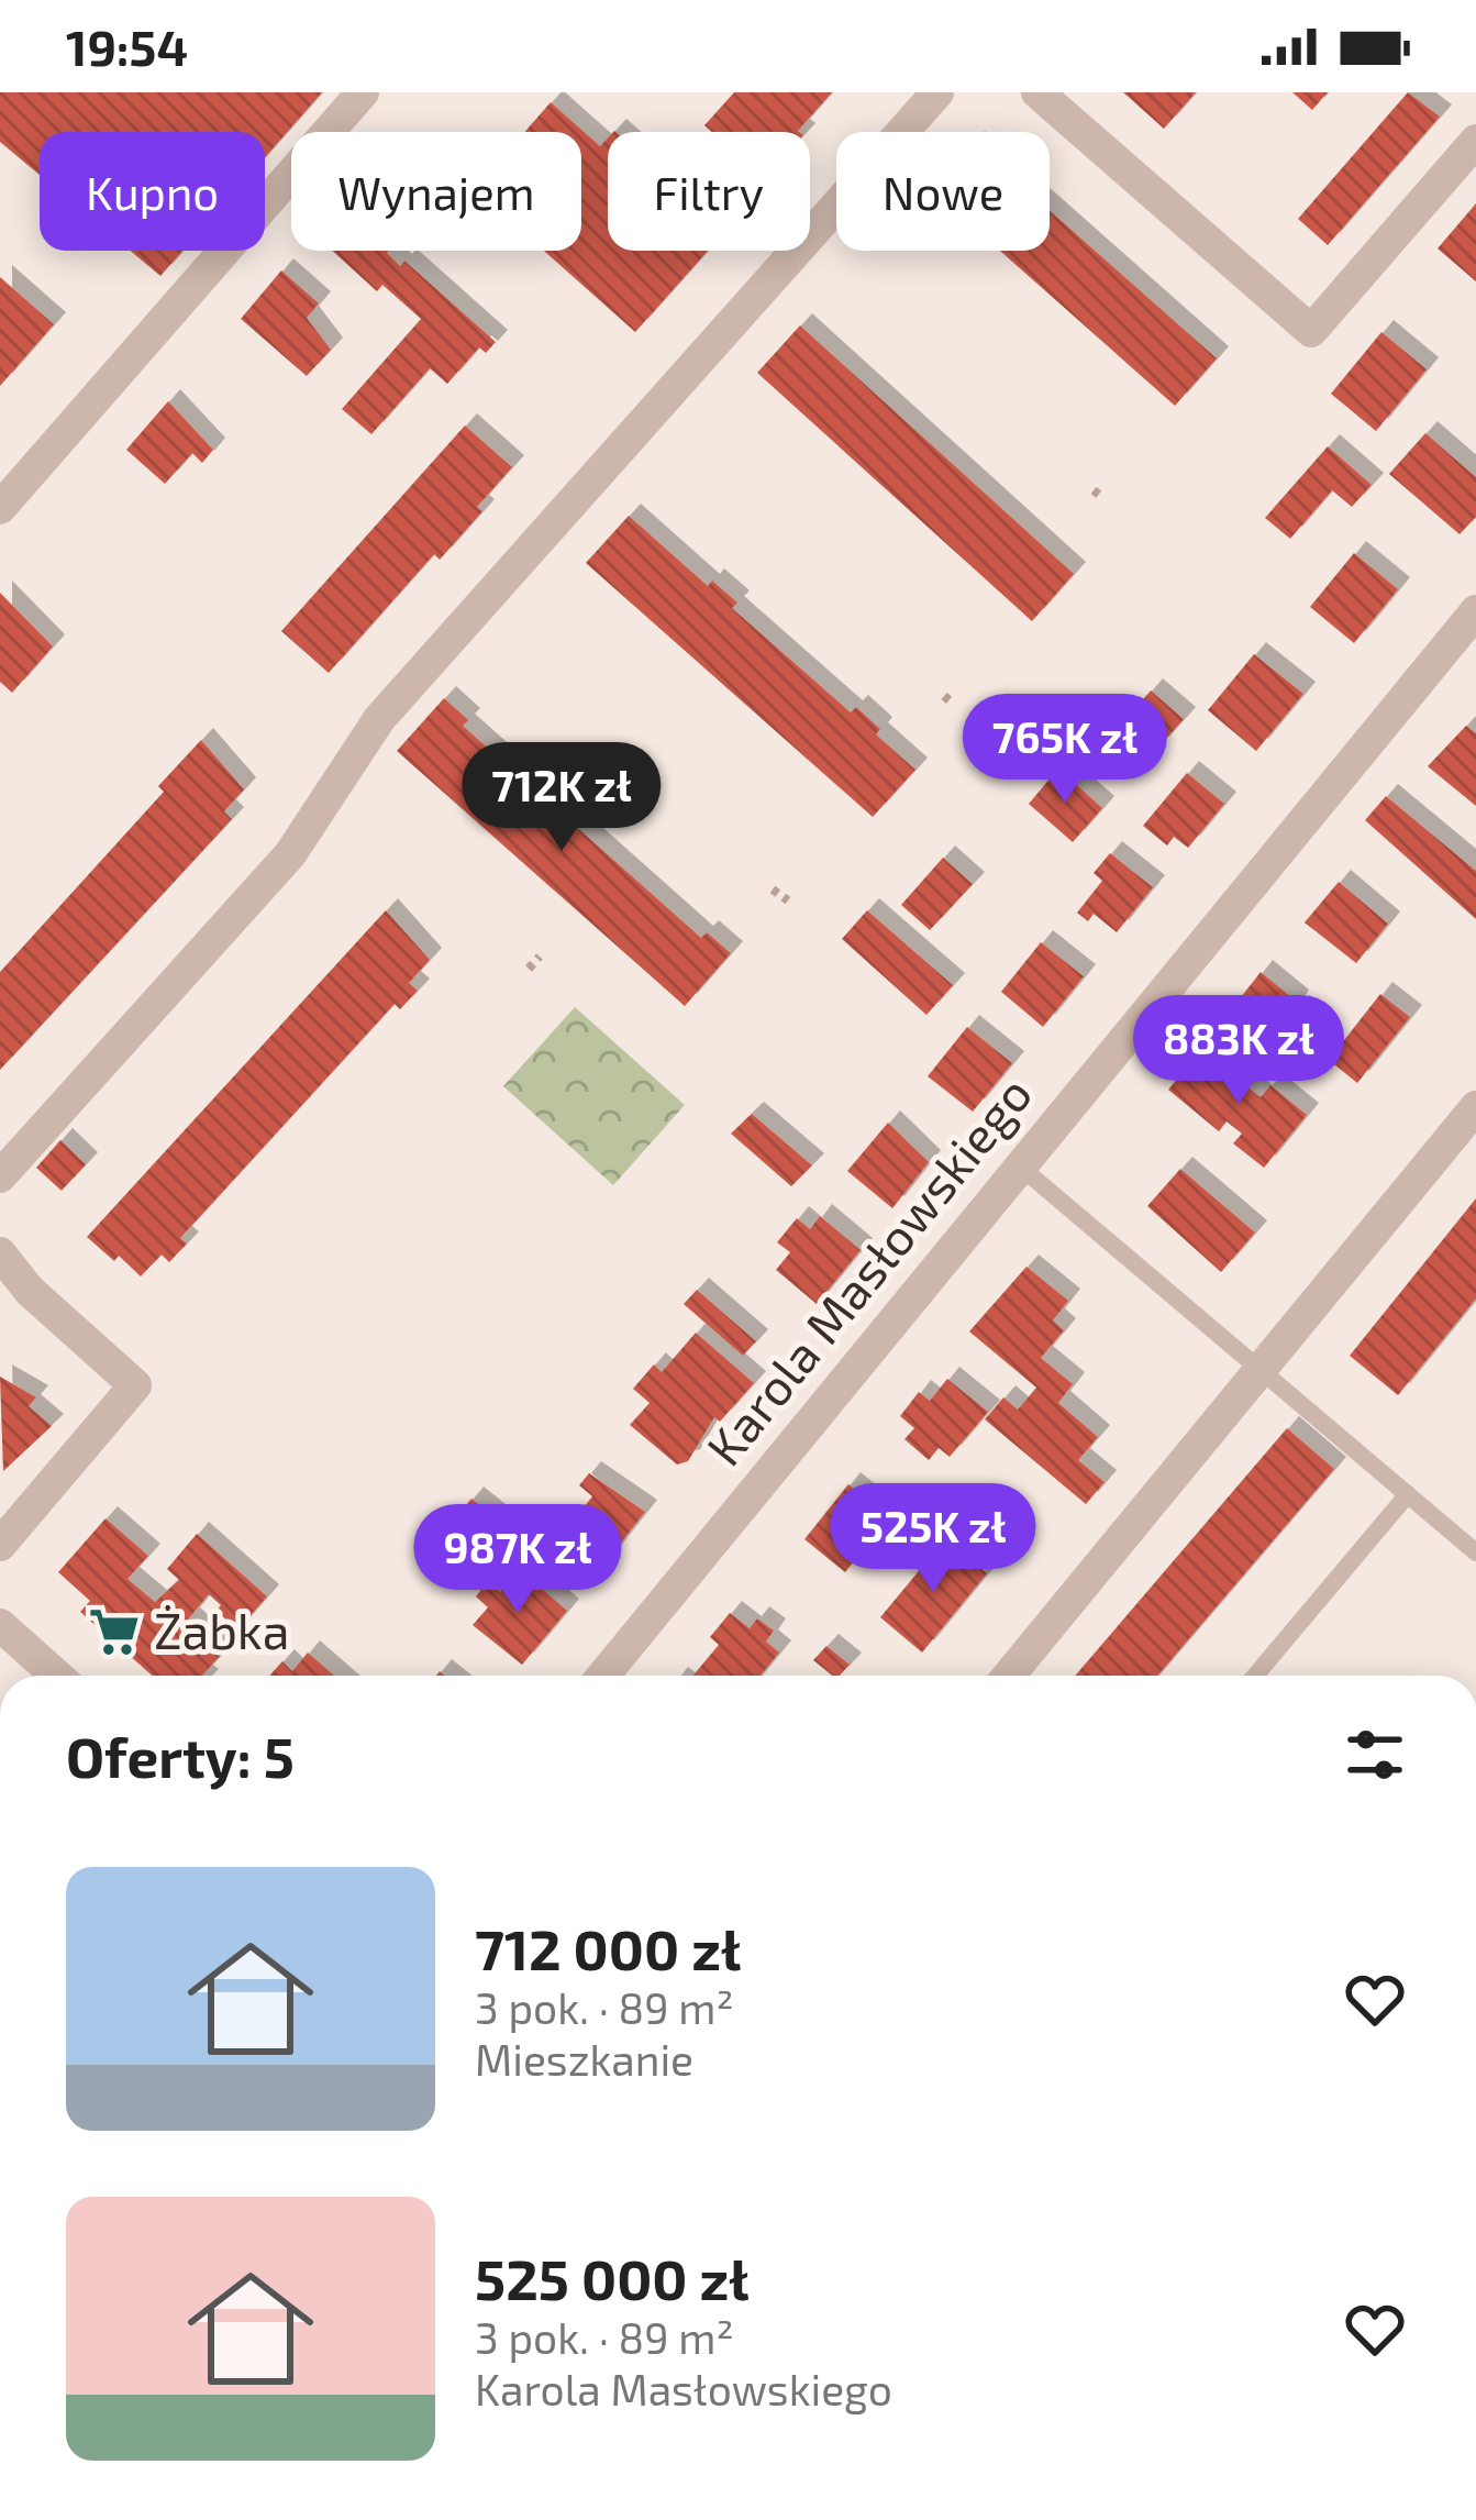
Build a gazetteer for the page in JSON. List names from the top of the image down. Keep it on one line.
{"streets":{"street":["Karola Masłowskiego"]},"places":{"supermarket":["Żabka"]},"page":{"status":"19:54","chip":["Kupno","Wynajem","Filtry","Nowe"],"price":["765K zł","712K zł","883K zł","525K zł","987K zł"],"heading":"Oferty: 5","list":[{"name":"712 000 zł","note":"3 pok. · 89 m² · Mieszkanie"},{"name":"525 000 zł","note":"3 pok. · 89 m² · Karola Masłowskiego"}]}}
